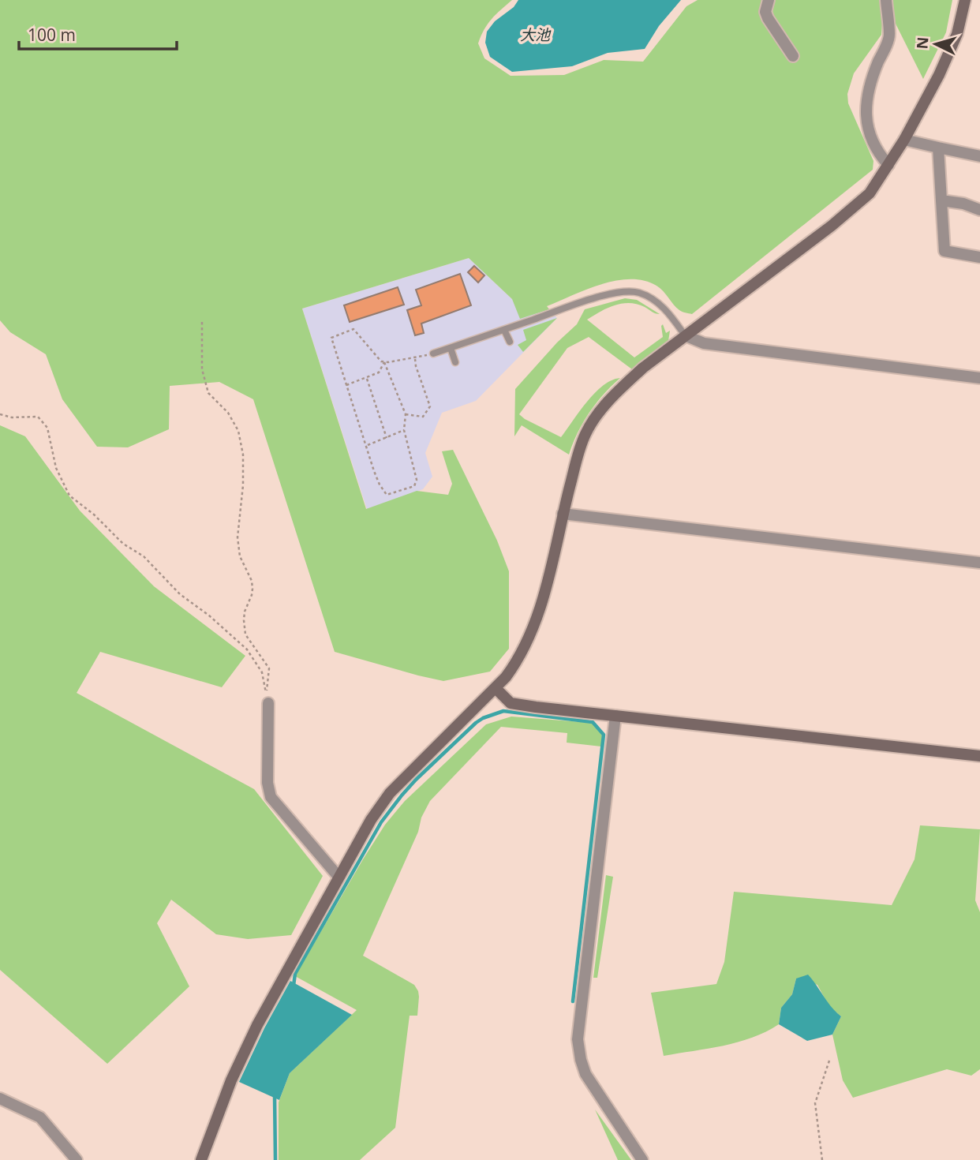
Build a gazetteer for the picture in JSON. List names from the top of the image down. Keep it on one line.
{"water":["大池"],"scale_bar":"100 m","north":"left"}
